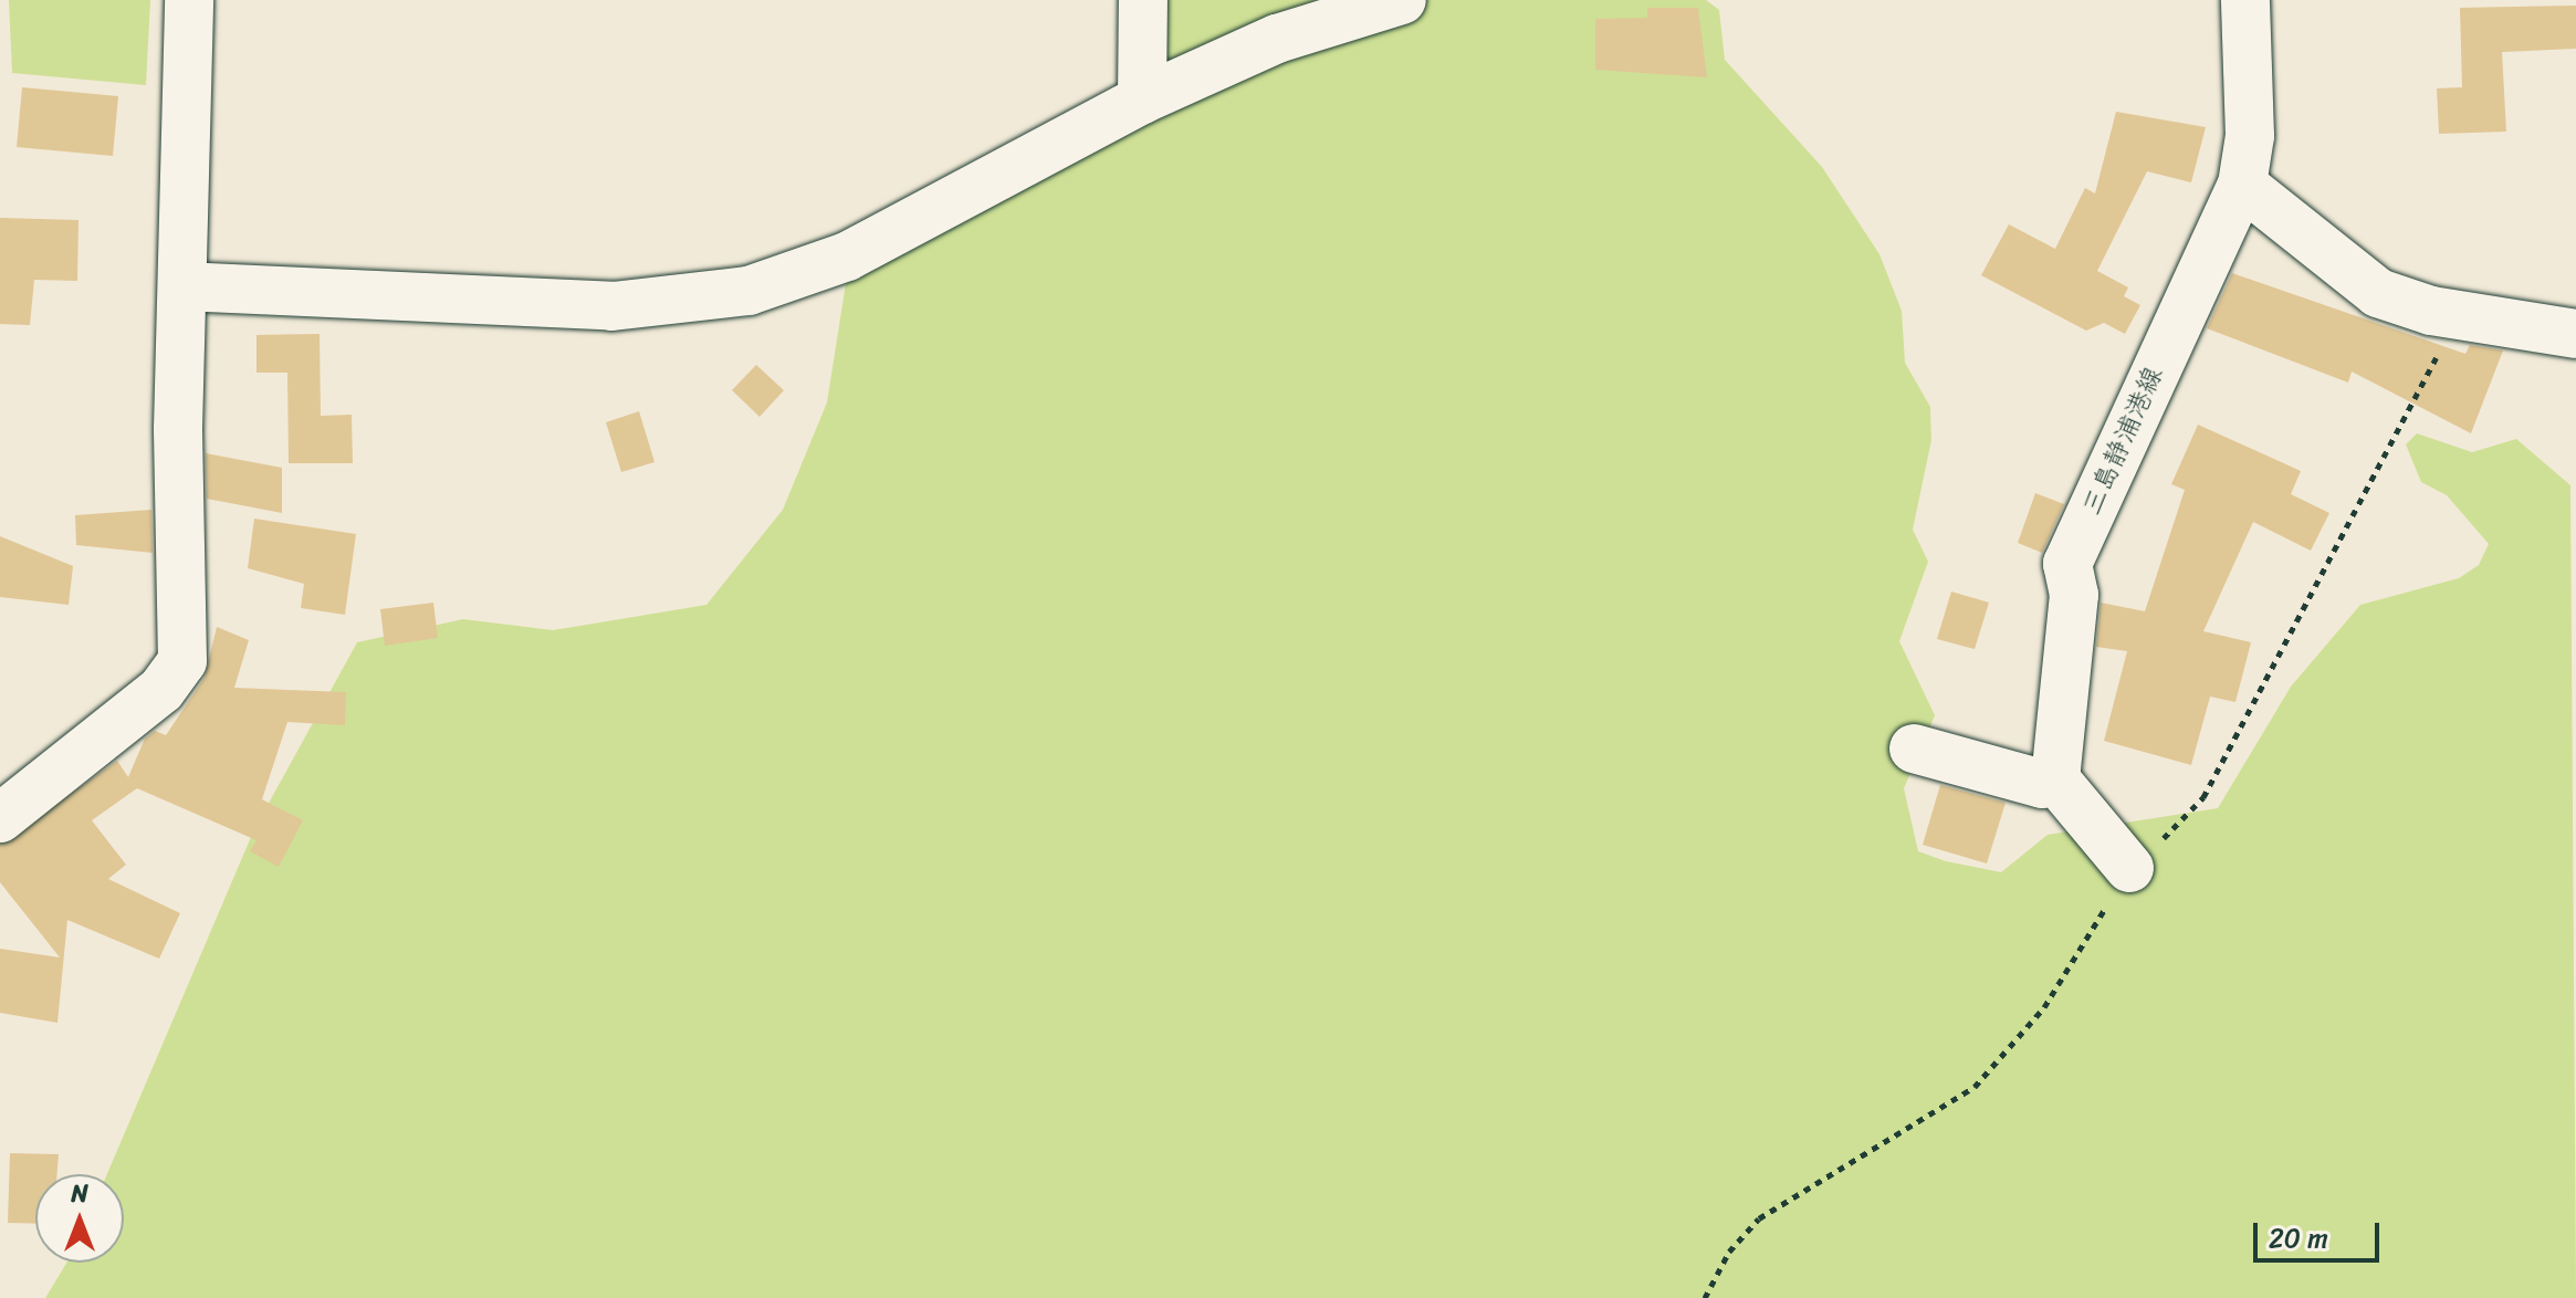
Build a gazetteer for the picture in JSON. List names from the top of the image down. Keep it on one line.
{"streets":{"street":["三島静浦港線"]},"scale_bar":"20 m","north":"top"}
